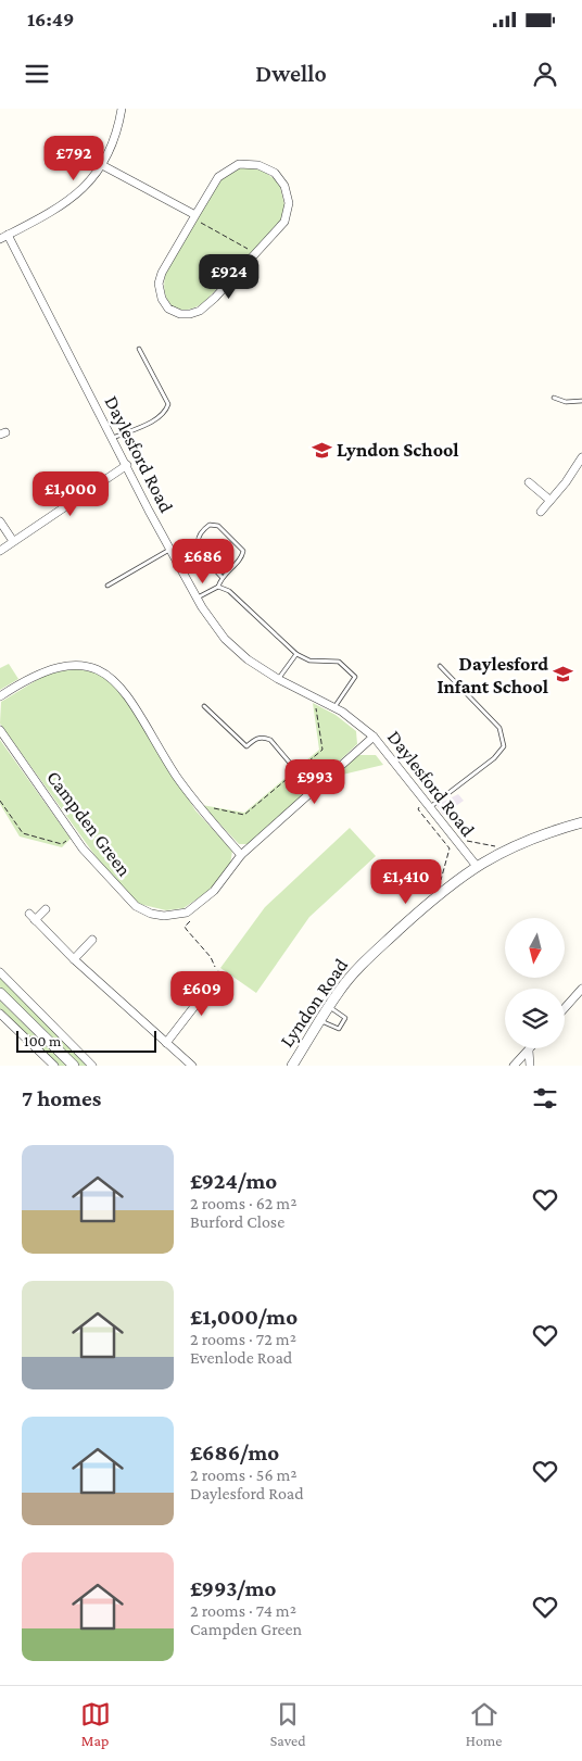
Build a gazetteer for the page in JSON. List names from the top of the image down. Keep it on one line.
{"streets":{"street":["Daylesford Road","Campden Green","Lyndon Road"]},"crossings":[["Daylesford Road","Campden Green"],["Daylesford Road","Lyndon Road"]],"places":{"school or university":["Lyndon School","Daylesford Infant School"]},"scale_bar":"100 m","north":"bottom","page":{"status":"16:49","header":"Dwello","price":["£792","£924","£1,000","£686","£993","£1,410","£609"],"scale":"100 m","heading":"7 homes","list":[{"name":"£924/mo","note":"2 rooms · 62 m² · Burford Close"},{"name":"£1,000/mo","note":"2 rooms · 72 m² · Evenlode Road"},{"name":"£686/mo","note":"2 rooms · 56 m² · Daylesford Road"},{"name":"£993/mo","note":"2 rooms · 74 m² · Campden Green"}],"tabs":["Map","Saved","Home"]}}
